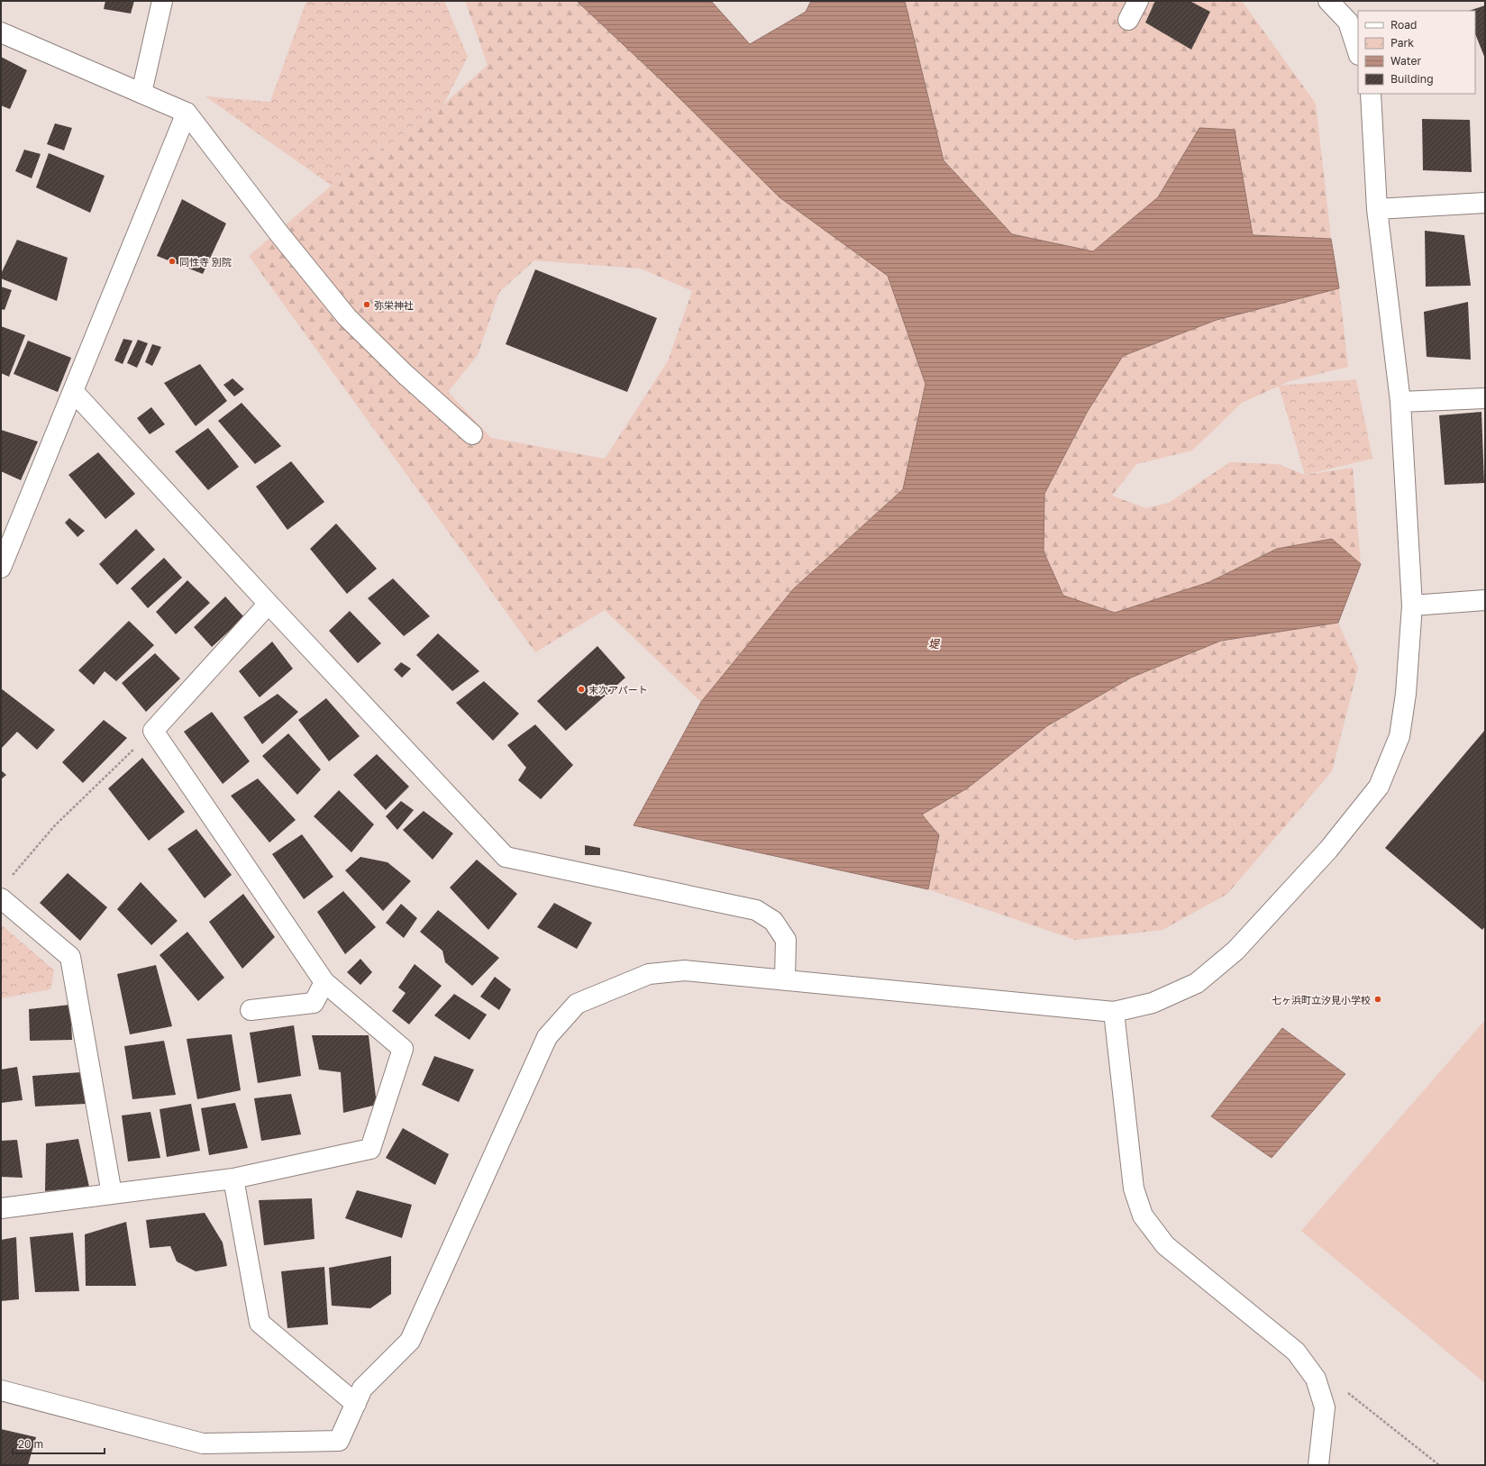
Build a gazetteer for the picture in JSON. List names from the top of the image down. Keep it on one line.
{"water":["堤"],"places":["同性寺 別院","弥栄神社","末次アパート","七ヶ浜町立汐見小学校"],"legend":["Road","Park","Water","Building"],"scale_bar":"20 m"}
